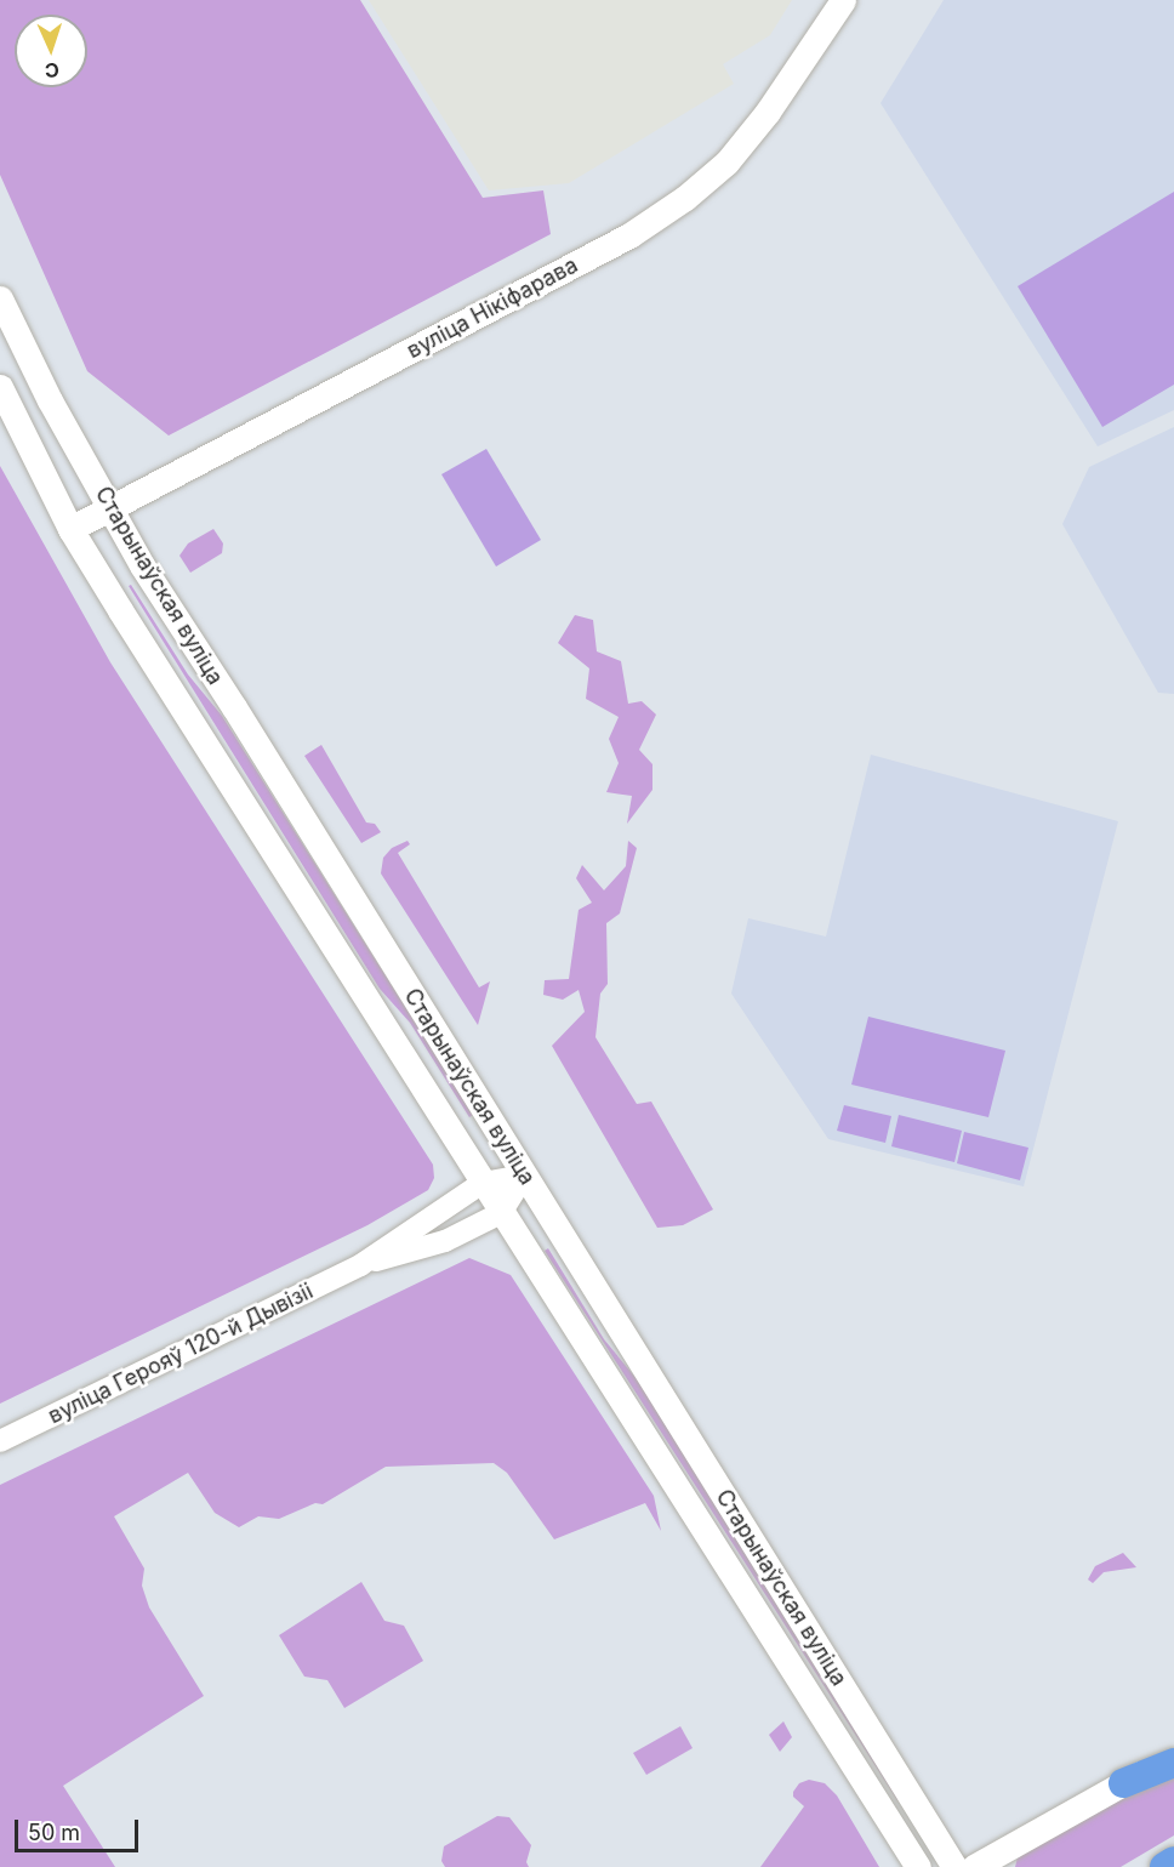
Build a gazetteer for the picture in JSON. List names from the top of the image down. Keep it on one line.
{"streets":{"main road":["вуліца Нікіфарава","Старынаўская вуліца"],"street":["вуліца Герояў 120-й Дывізіі"]},"crossings":[["вуліца Нікіфарава","Старынаўская вуліца"],["Старынаўская вуліца","вуліца Герояў 120-й Дывізіі"]],"scale_bar":"50 m","north":"bottom"}
